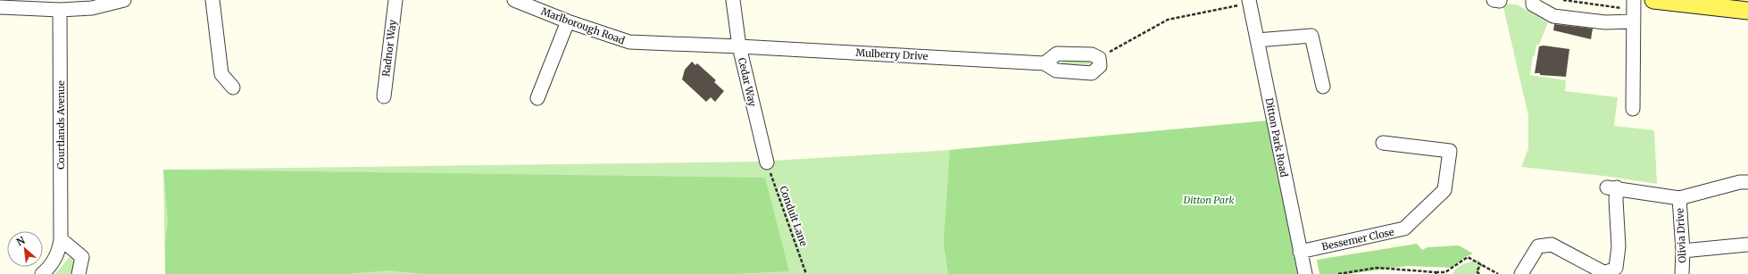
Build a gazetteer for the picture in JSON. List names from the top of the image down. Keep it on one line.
{"streets":{"street":["Marlborough Road","Radnor Way","Mulberry Drive","Cedar Way","Courtlands Avenue","Ditton Park Road","Olivia Drive","Bessemer Close"],"path":["Conduit Lane"]},"crossings":[["Marlborough Road","Mulberry Drive"],["Marlborough Road","Cedar Way"],["Mulberry Drive","Cedar Way"],["Cedar Way","Conduit Lane"],["Ditton Park Road","Bessemer Close"]],"parks":["Ditton Park"],"north":"top left"}
